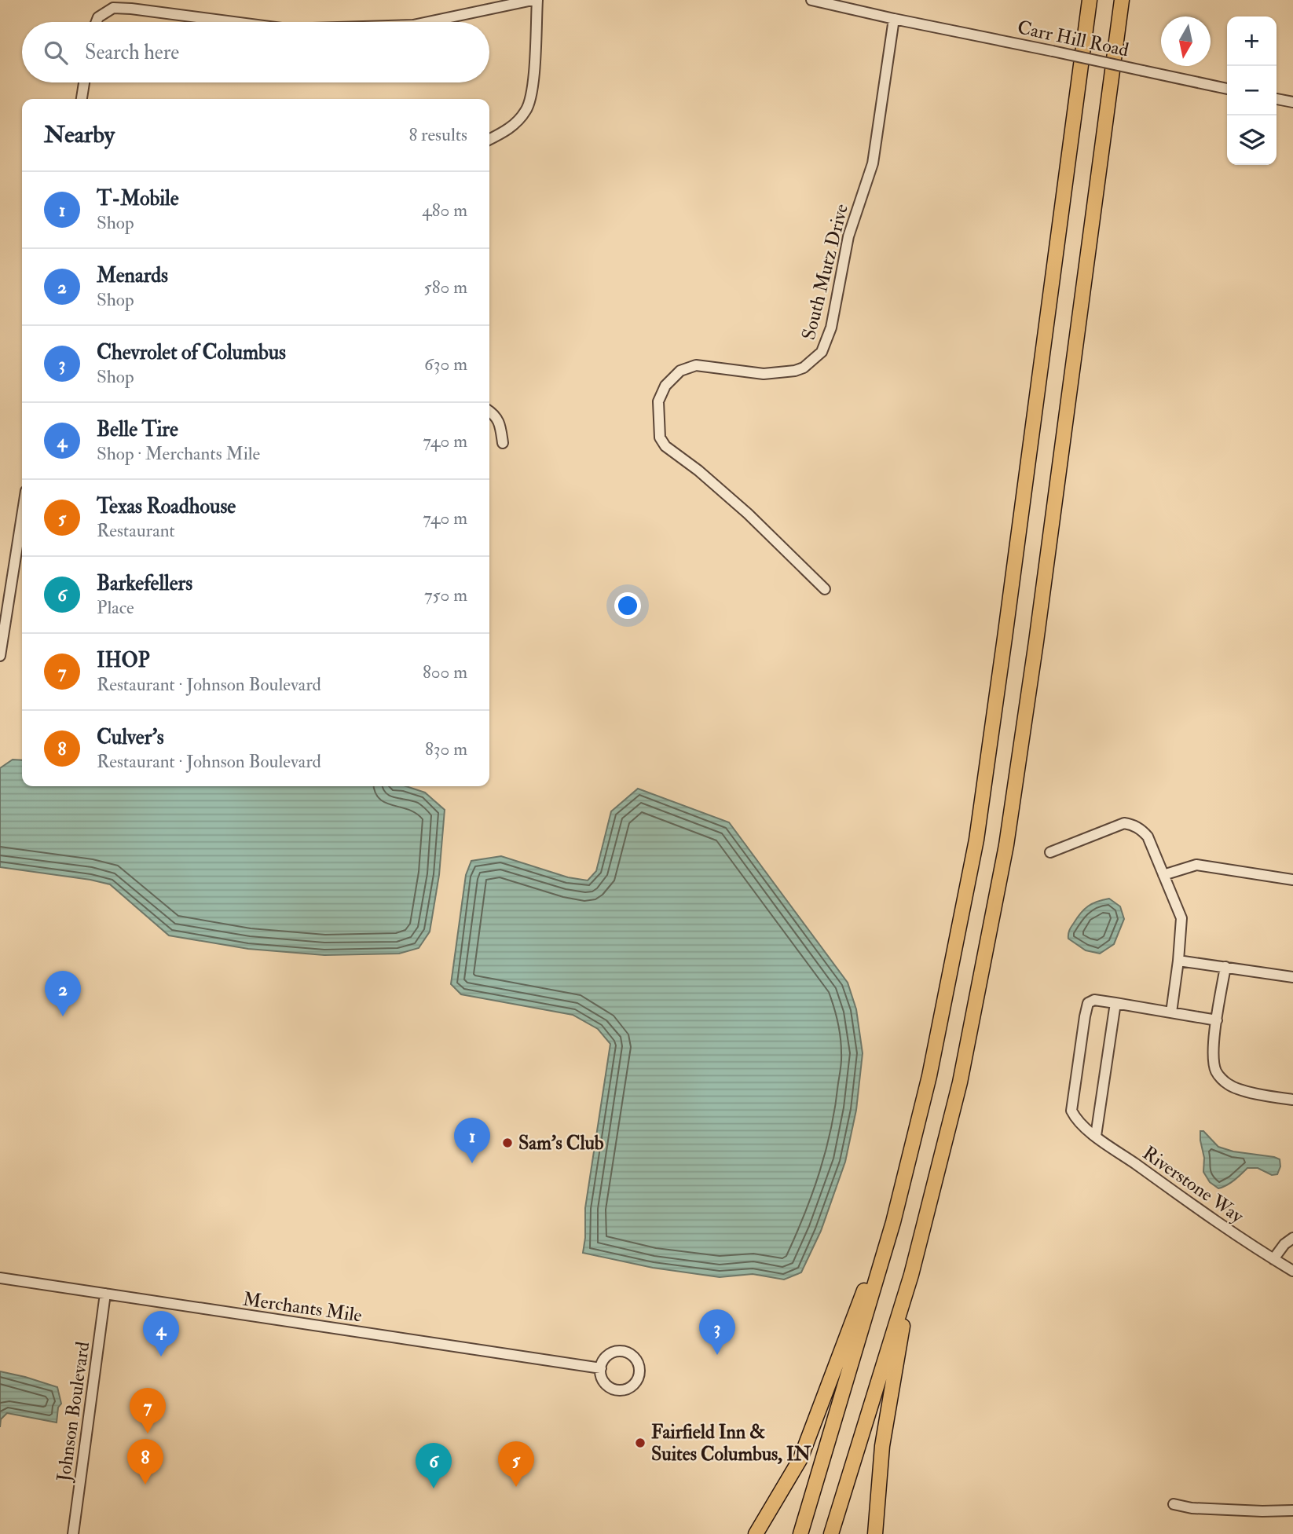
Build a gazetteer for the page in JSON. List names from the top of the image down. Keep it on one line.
{"streets":{"street":["Carr Hill Road","South Mutz Drive","Riverstone Way","Merchants Mile","Johnson Boulevard"]},"crossings":[["Carr Hill Road","South Mutz Drive"],["Merchants Mile","Johnson Boulevard"]],"places":["Sam's Club","Fairfield Inn & Suites Columbus, IN"],"north":"bottom","page":{"map_buttons":["+","−"],"search":"Search here","heading":["Nearby","8 results"],"list":[{"mark":"1","name":"T-Mobile","note":"Shop","value":"480 m"},{"mark":"2","name":"Menards","note":"Shop","value":"580 m"},{"mark":"3","name":"Chevrolet of Columbus","note":"Shop","value":"630 m"},{"mark":"4","name":"Belle Tire","note":"Shop · Merchants Mile","value":"740 m"},{"mark":"5","name":"Texas Roadhouse","note":"Restaurant","value":"740 m"},{"mark":"6","name":"Barkefellers","note":"Place","value":"750 m"},{"mark":"7","name":"IHOP","note":"Restaurant · Johnson Boulevard","value":"800 m"},{"mark":"8","name":"Culver's","note":"Restaurant · Johnson Boulevard","value":"830 m"}],"pins":["2","1","3","4","7","8","5","6"]}}
